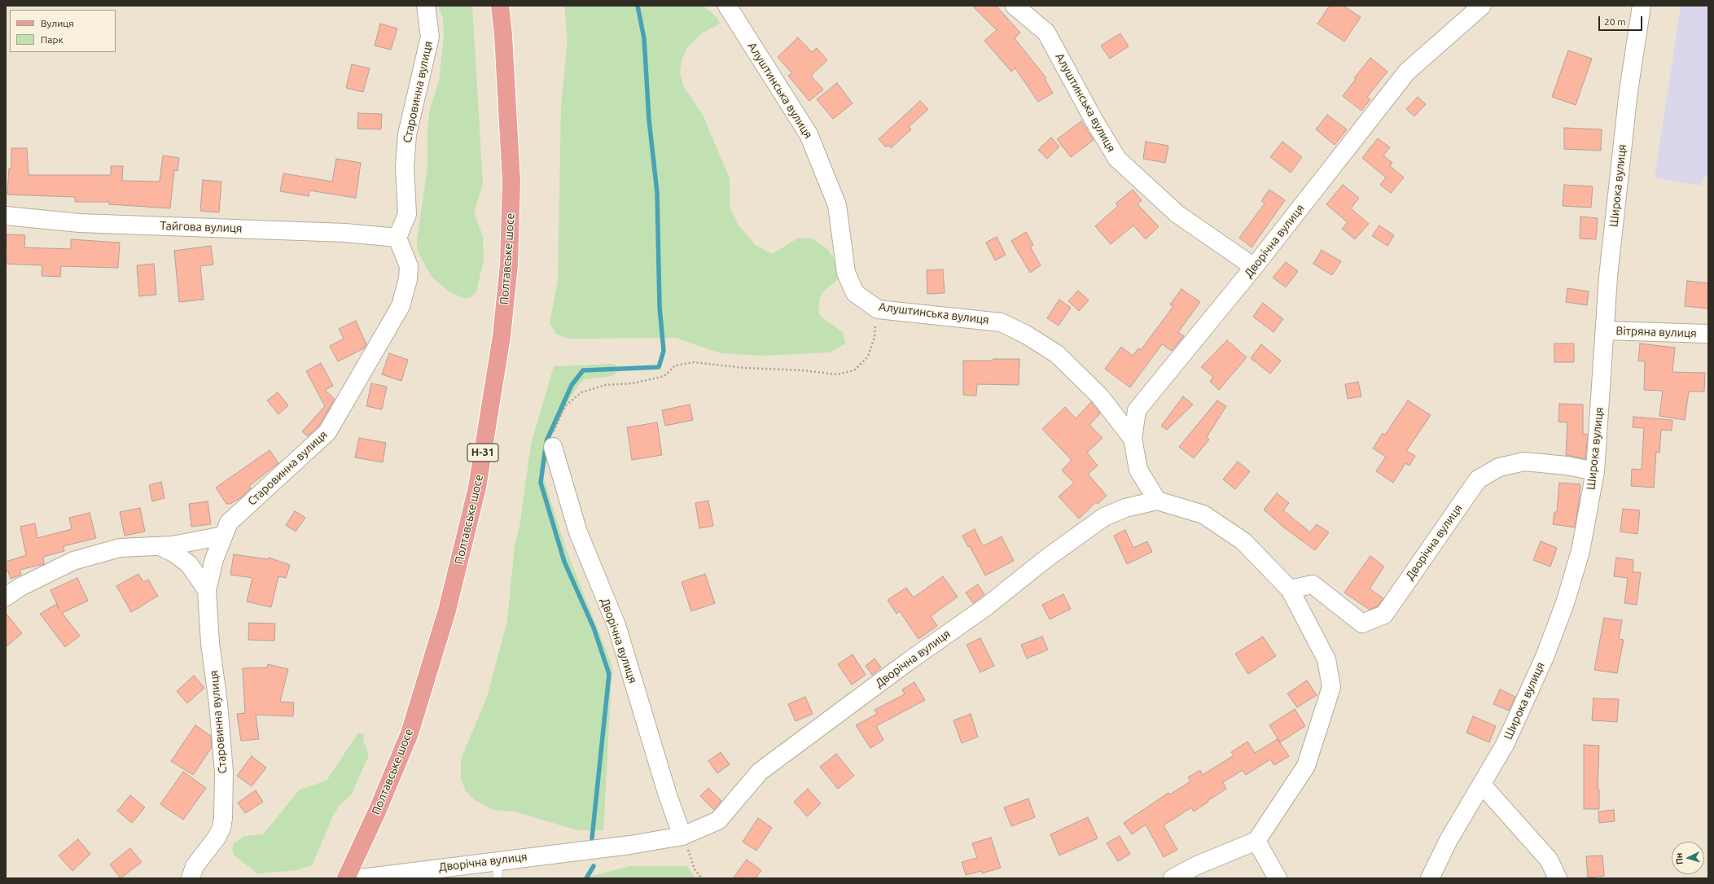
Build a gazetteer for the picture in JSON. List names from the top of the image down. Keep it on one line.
{"streets":{"main road":["Полтавське шосе","Н-31"],"street":["Алуштинська вулиця","Старовинна вулиця","Широка вулиця","Тайгова вулиця","Дворічна вулиця","Вітряна вулиця"]},"crossings":[["Алуштинська вулиця","Дворічна вулиця"],["Старовинна вулиця","Тайгова вулиця"],["Широка вулиця","Дворічна вулиця"],["Широка вулиця","Вітряна вулиця"]],"legend":["Вулиця","Парк"],"scale_bar":"20 m","north":"left"}
